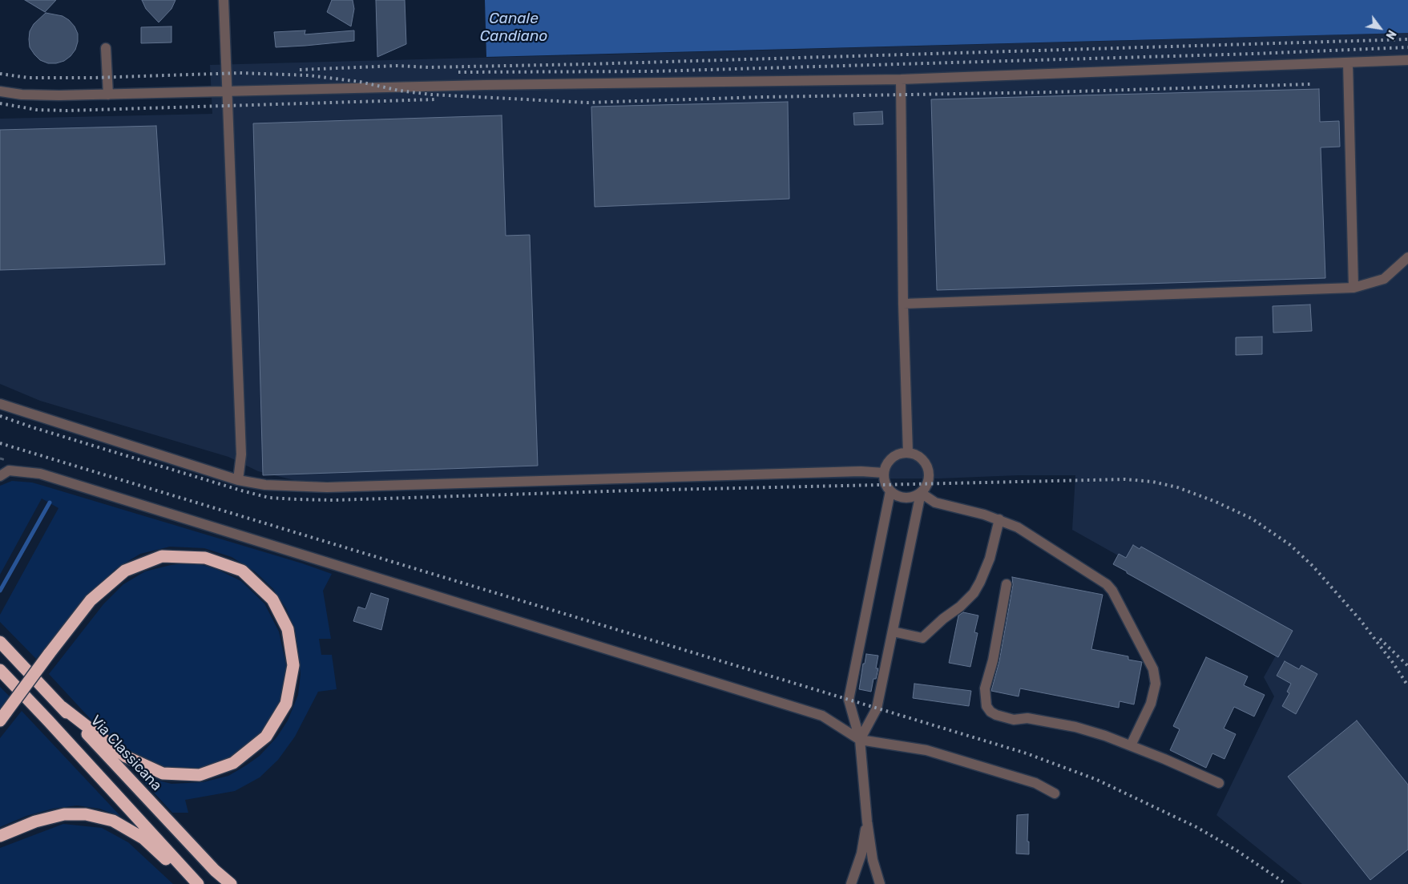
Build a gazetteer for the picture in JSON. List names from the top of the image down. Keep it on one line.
{"streets":{"highway":["Via Classicana"]},"water":["Canale Candiano"],"north":"bottom right"}
